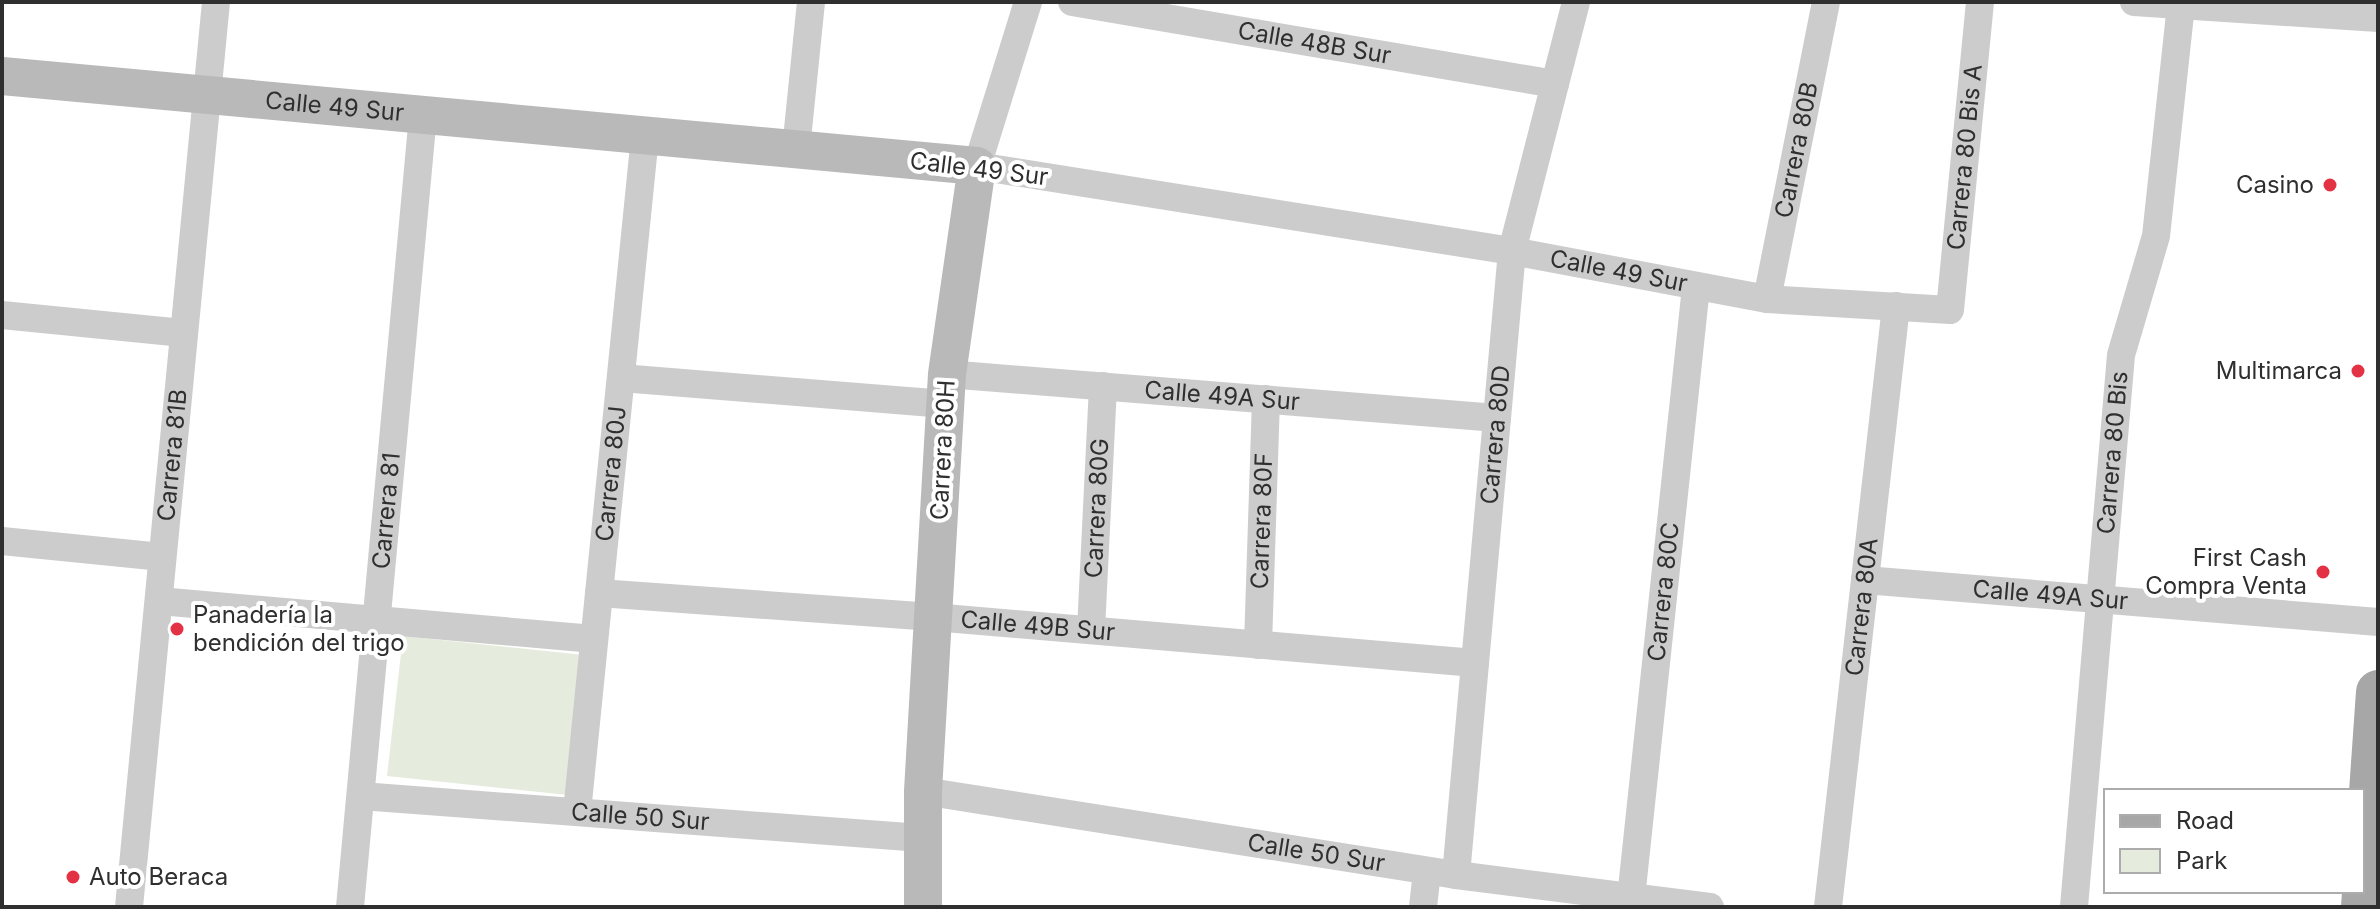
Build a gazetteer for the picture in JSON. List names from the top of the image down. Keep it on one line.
{"streets":{"street":["Calle 48B Sur","Calle 49 Sur","Carrera 80B","Carrera 80 Bis A","Calle 49A Sur","Carrera 80D","Carrera 80H","Carrera 81B","Carrera 80 Bis","Carrera 80J","Carrera 80G","Carrera 81","Carrera 80F","Carrera 80C","Carrera 80A","Calle 49B Sur","Calle 50 Sur"]},"crossings":[["Calle 48B Sur","Carrera 80D"],["Calle 49 Sur","Carrera 80B"],["Calle 49 Sur","Carrera 80 Bis A"],["Calle 49 Sur","Carrera 80D"],["Calle 49 Sur","Carrera 80H"],["Calle 49 Sur","Carrera 81B"],["Calle 49 Sur","Carrera 80J"],["Calle 49 Sur","Carrera 81"],["Calle 49 Sur","Carrera 80C"],["Calle 49 Sur","Carrera 80A"],["Calle 49A Sur","Carrera 80D"],["Calle 49A Sur","Carrera 80H"],["Calle 49A Sur","Carrera 80 Bis"],["Calle 49A Sur","Carrera 80J"],["Calle 49A Sur","Carrera 80G"],["Calle 49A Sur","Carrera 80F"],["Calle 49A Sur","Carrera 80A"],["Carrera 80D","Calle 49B Sur"],["Carrera 80D","Calle 50 Sur"],["Carrera 80H","Calle 49B Sur"],["Carrera 80H","Calle 50 Sur"],["Carrera 80J","Calle 49B Sur"],["Carrera 80J","Calle 50 Sur"],["Carrera 80G","Calle 49B Sur"],["Carrera 81","Calle 50 Sur"],["Carrera 80F","Calle 49B Sur"],["Carrera 80C","Calle 50 Sur"]],"places":["Casino","Multimarca","First Cash Compra Venta","Panadería la bendición del trigo","Auto Beraca"],"legend":["Road","Park"]}
